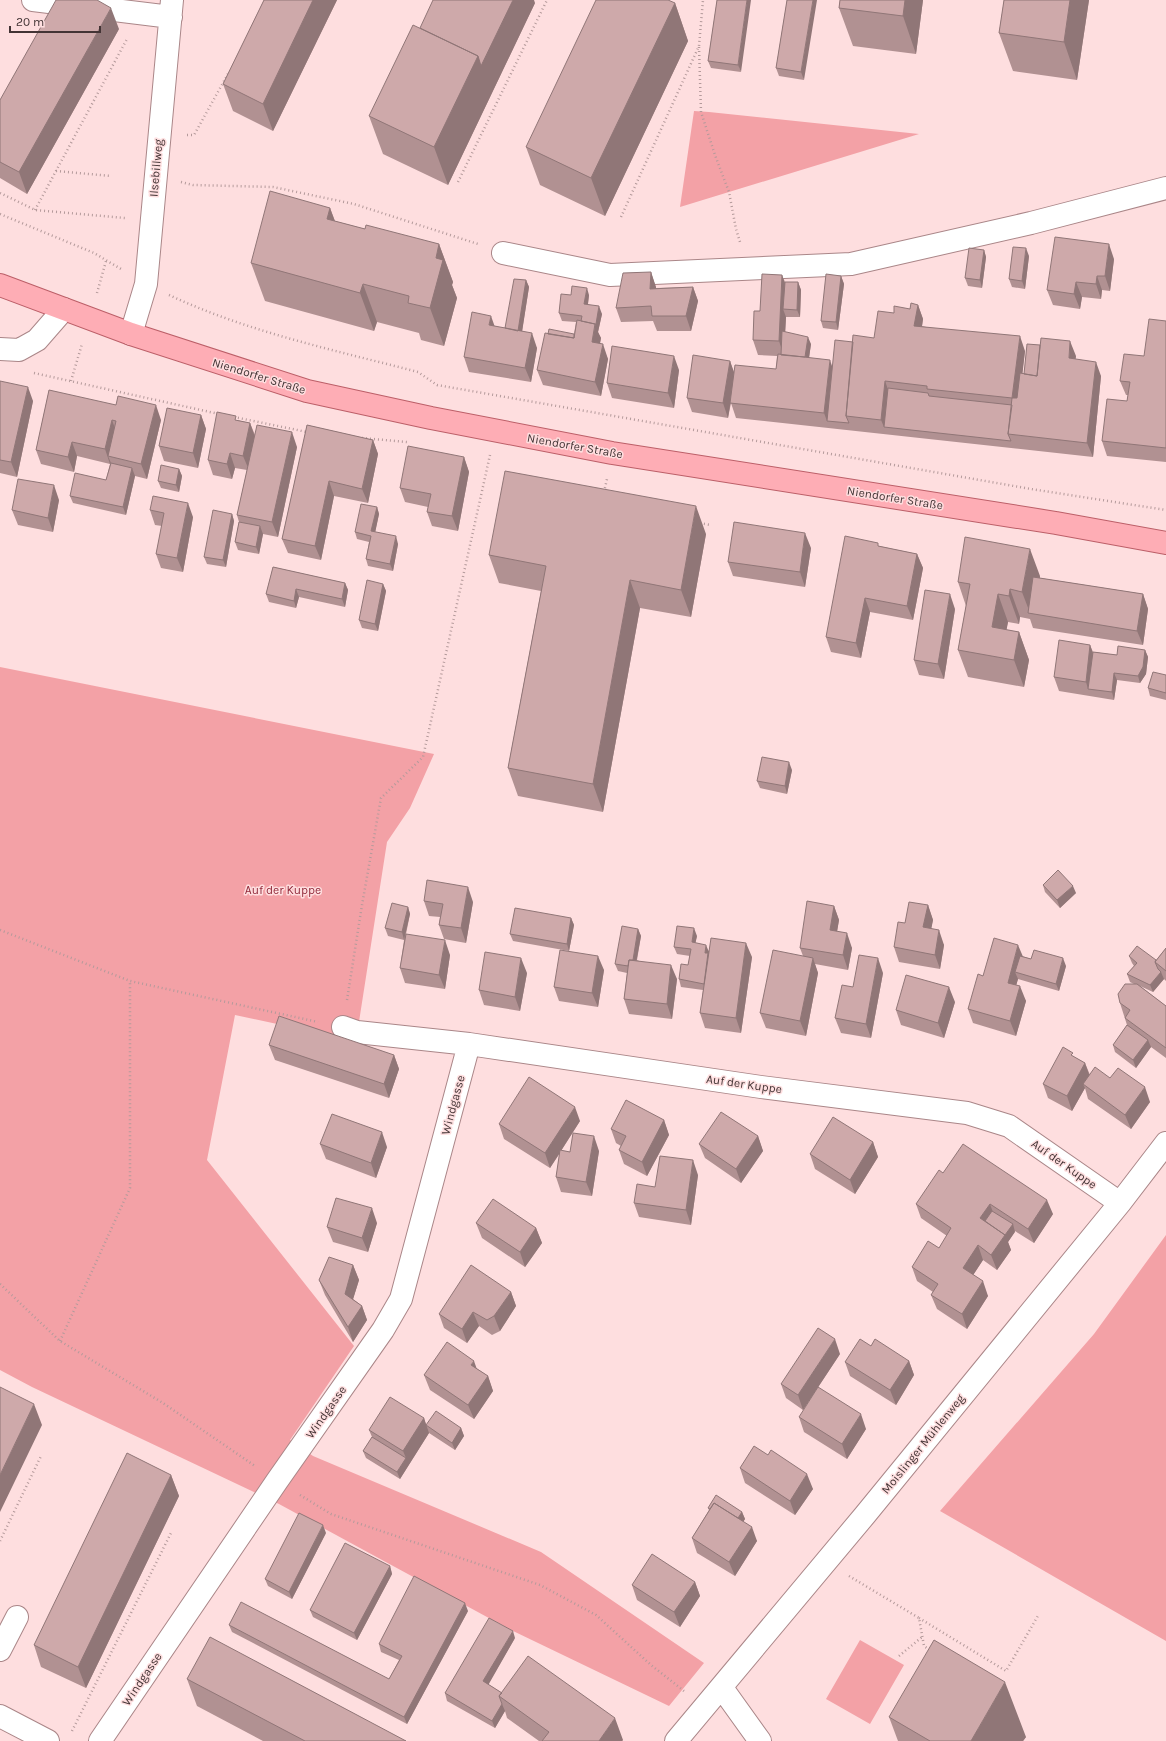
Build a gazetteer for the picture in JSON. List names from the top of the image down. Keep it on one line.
{"streets":{"main road":["Niendorfer Straße"],"street":["Ilsebillweg","Auf der Kuppe","Windgasse","Moislinger Mühlenweg"]},"crossings":[["Ilsebillweg","Niendorfer Straße"],["Auf der Kuppe","Windgasse"],["Auf der Kuppe","Moislinger Mühlenweg"]],"parks":["Auf der Kuppe"],"scale_bar":"20 m"}
